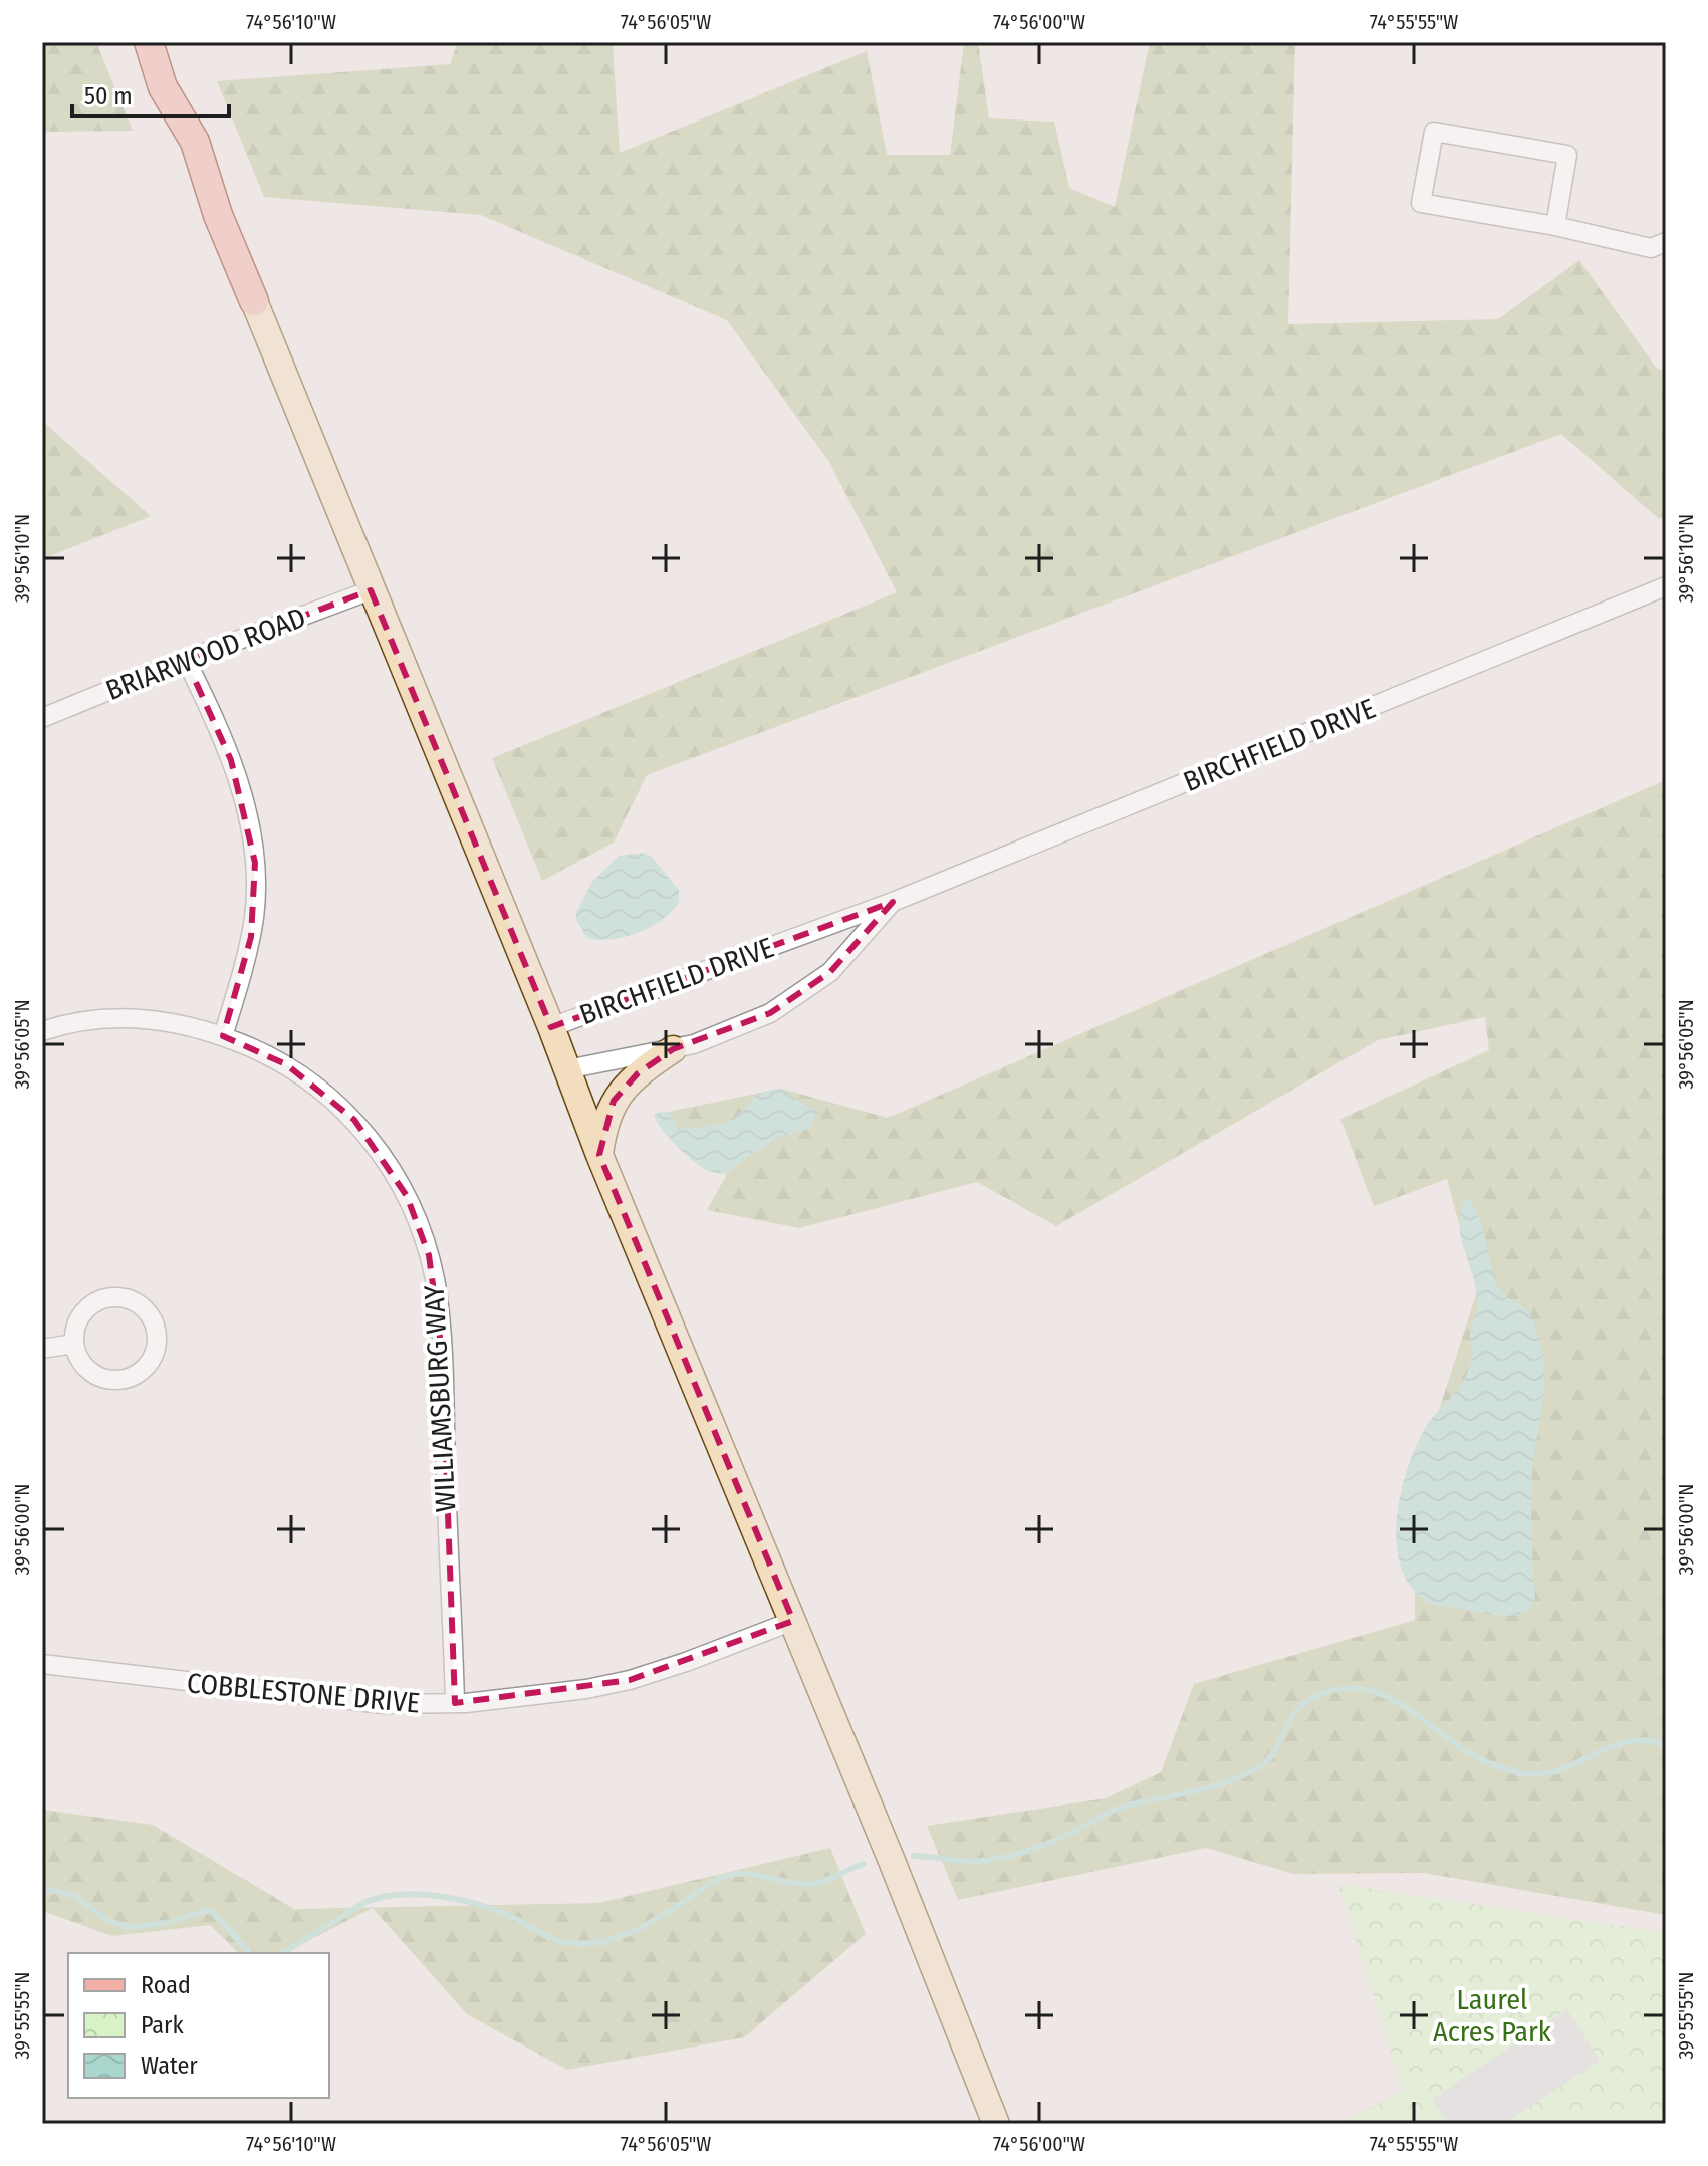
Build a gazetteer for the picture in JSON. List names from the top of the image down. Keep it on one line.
{"streets":{"street":["BRIARWOOD ROAD","BIRCHFIELD DRIVE","WILLIAMSBURG WAY","COBBLESTONE DRIVE"]},"crossings":[["WILLIAMSBURG WAY","COBBLESTONE DRIVE"]],"parks":["Laurel Acres Park"],"legend":["Road","Park","Water"],"scale_bar":"50 m","coordinates":["74°56'10\"W","74°56'05\"W","74°56'00\"W","74°55'55\"W","39°56'10\"N","39°56'05\"N","39°56'00\"N","39°55'55\"N"]}
